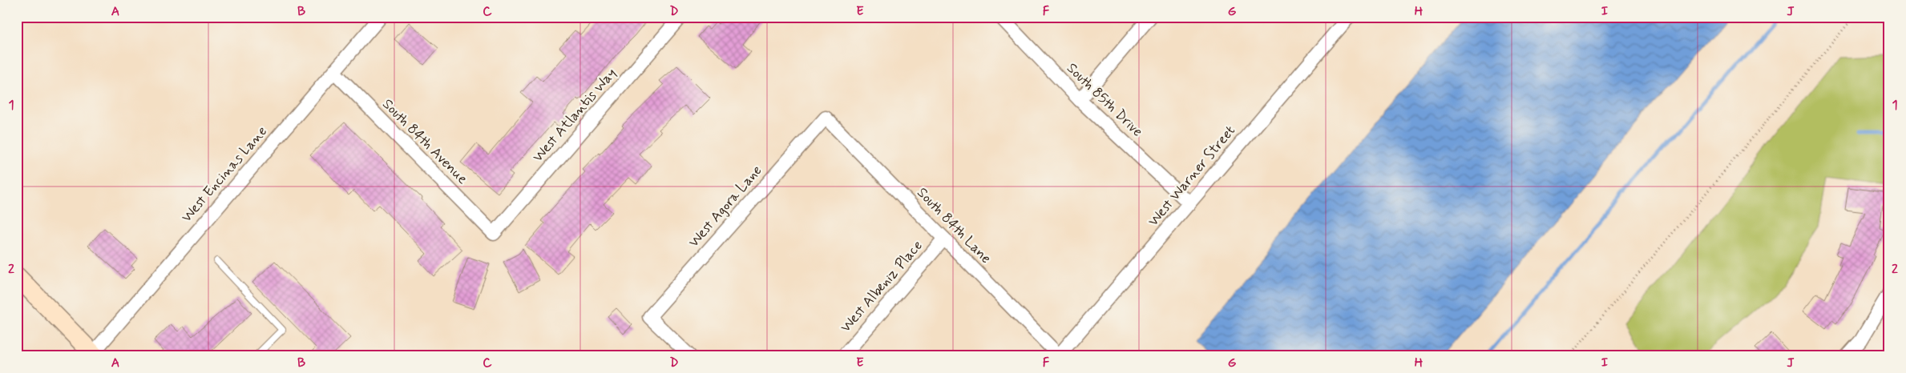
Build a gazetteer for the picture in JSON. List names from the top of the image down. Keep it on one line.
{"streets":{"street":["South 85th Drive","West Atlantis Way","South 84th Avenue","West Encinas Lane","West Warner Street","West Agora Lane","South 84th Lane","West Albeniz Place"]},"crossings":[["South 85th Drive","West Warner Street"],["West Atlantis Way","South 84th Avenue"],["South 84th Avenue","West Encinas Lane"],["West Warner Street","South 84th Lane"],["West Agora Lane","South 84th Lane"],["South 84th Lane","West Albeniz Place"]],"grid":{"columns":["A","B","C","D","E","F","G","H","I","J"],"rows":["1","2"]}}
